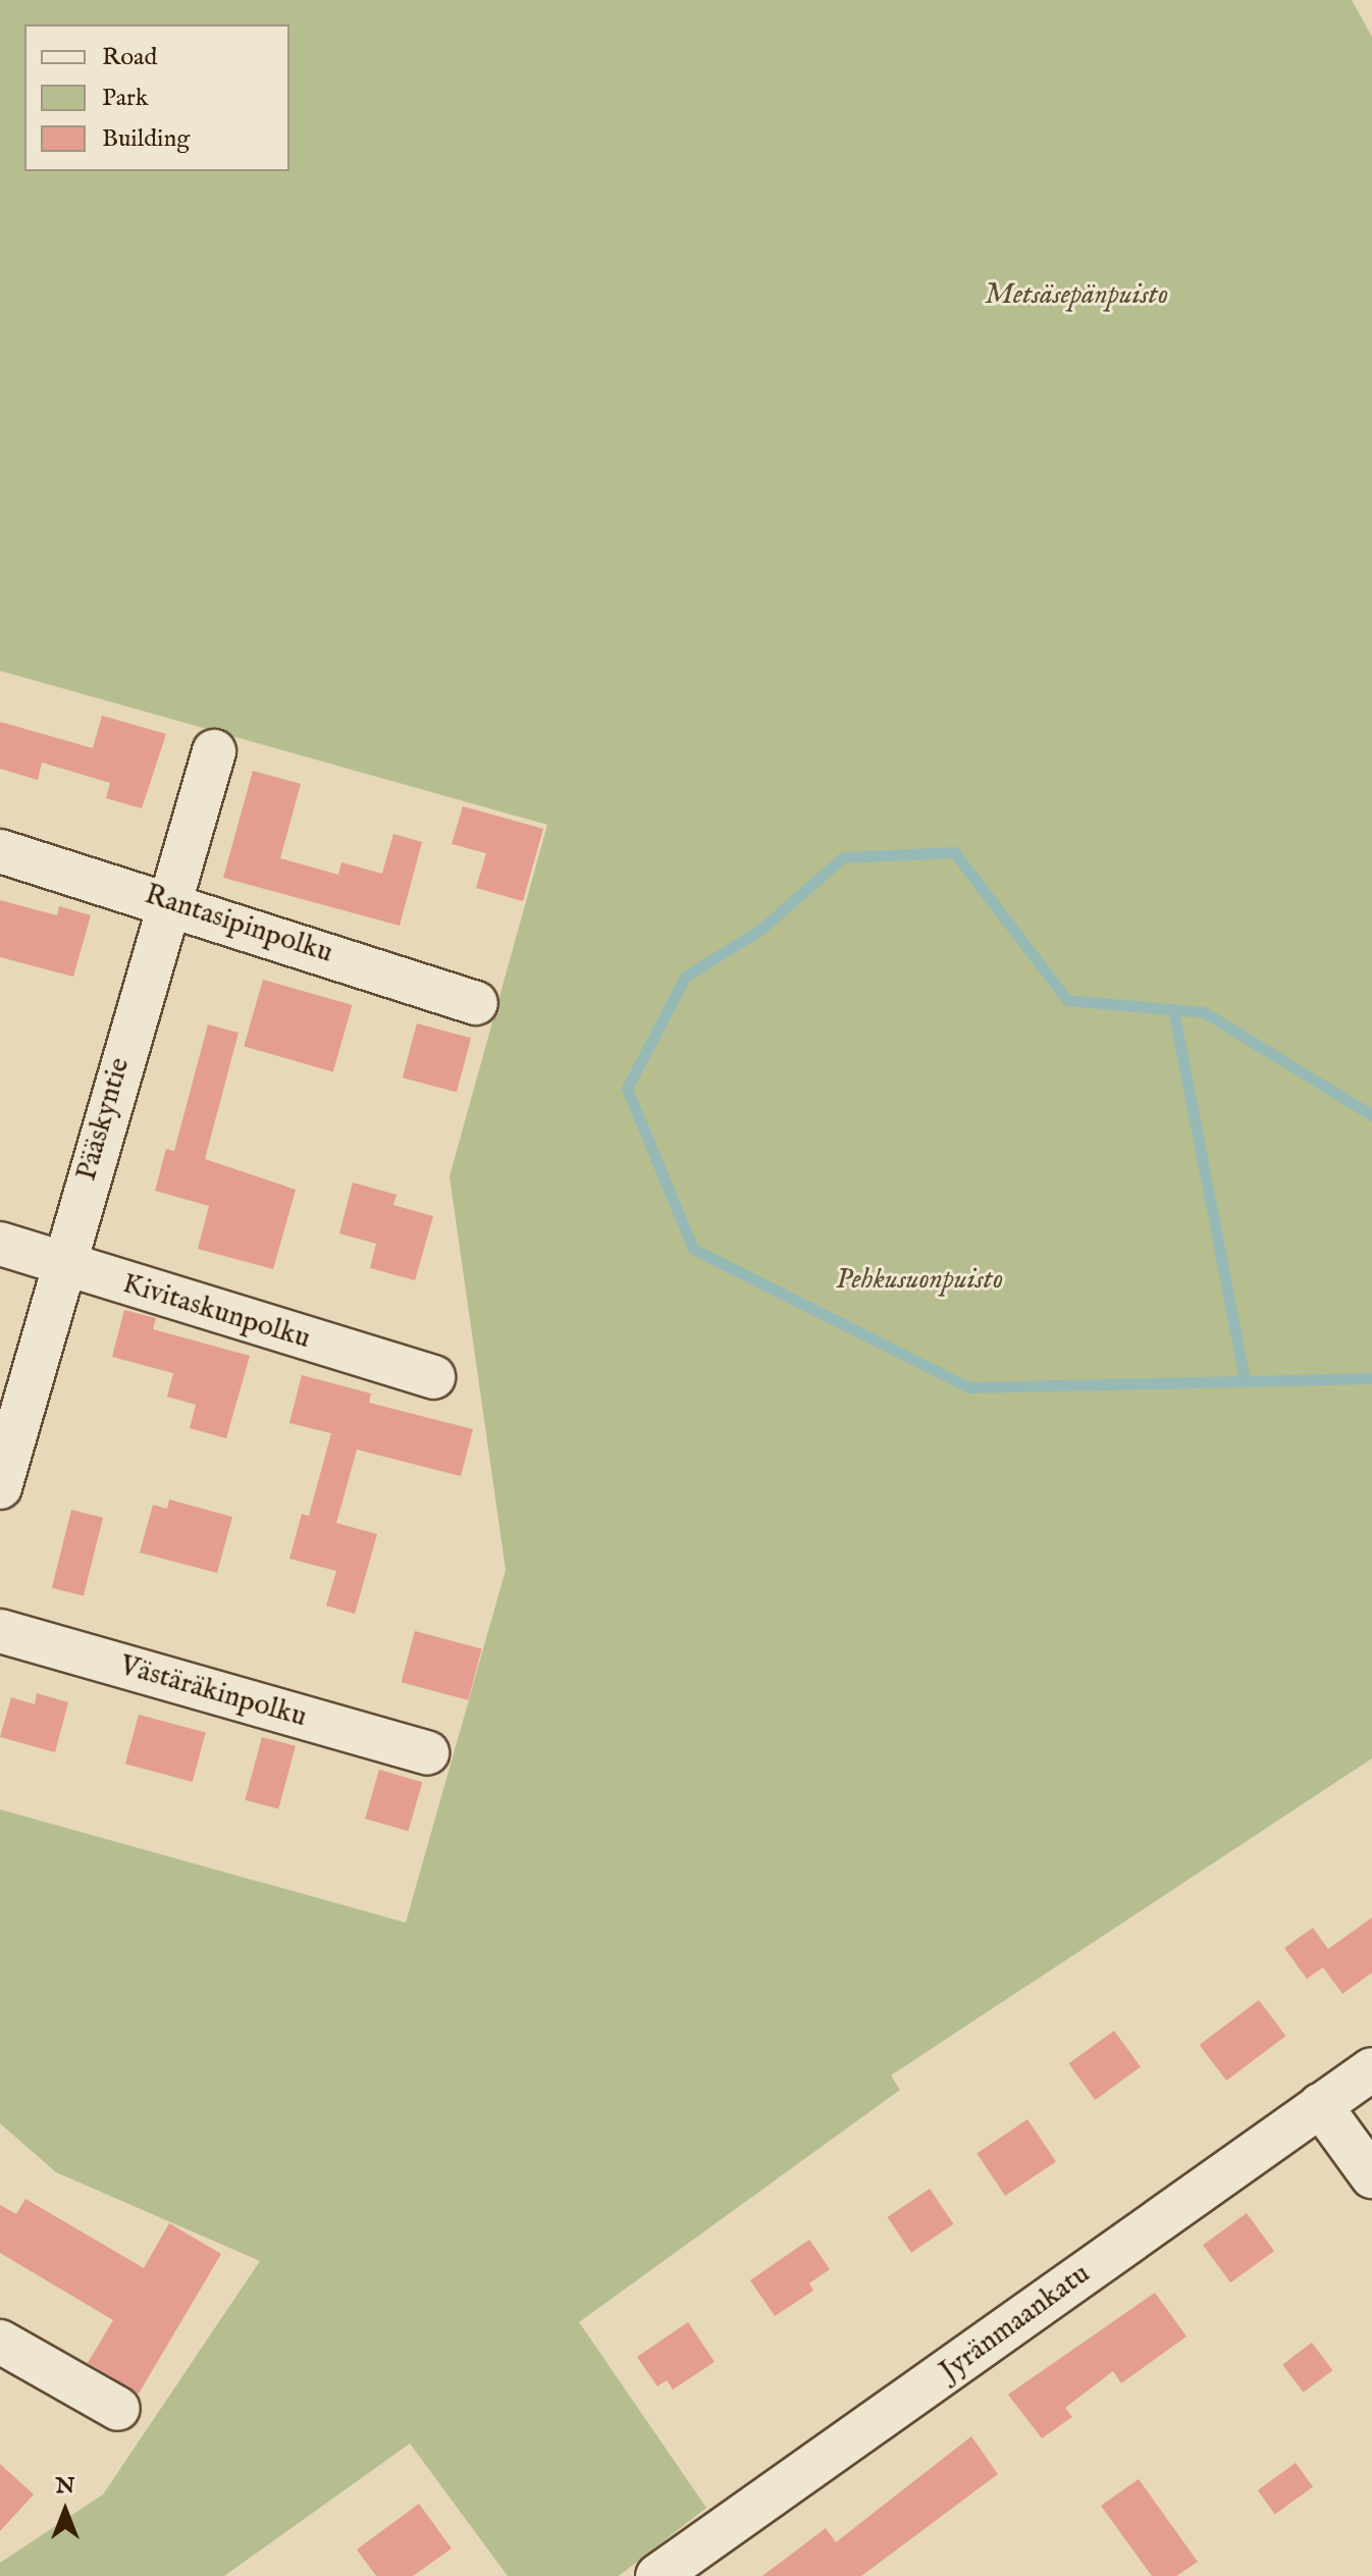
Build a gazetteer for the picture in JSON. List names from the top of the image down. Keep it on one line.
{"streets":{"street":["Rantasipinpolku","Pääskyntie","Kivitaskunpolku","Västäräkinpolku","Jyränmaankatu"]},"crossings":[["Rantasipinpolku","Pääskyntie"],["Pääskyntie","Kivitaskunpolku"]],"parks":["Metsäsepänpuisto","Pehkusuonpuisto"],"legend":["Road","Park","Building"],"north":"top"}
